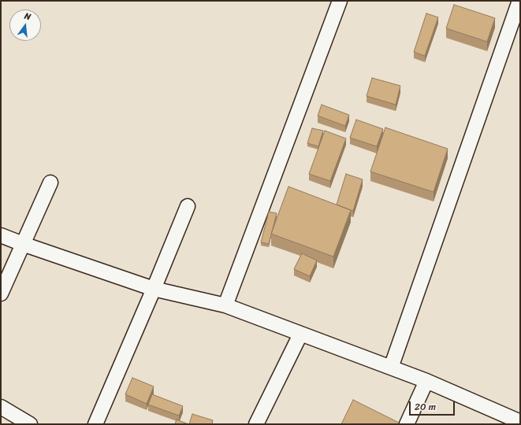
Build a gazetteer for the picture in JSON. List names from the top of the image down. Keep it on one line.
{"scale_bar":"20 m","north":"top"}
